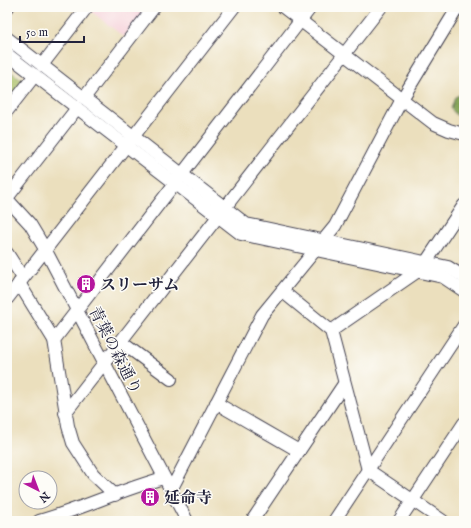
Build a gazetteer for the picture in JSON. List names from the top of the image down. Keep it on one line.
{"streets":{"street":["青葉の森通り"]},"places":{"building":["スリーサム","延命寺"]},"scale_bar":"50 m","north":"bottom right"}
